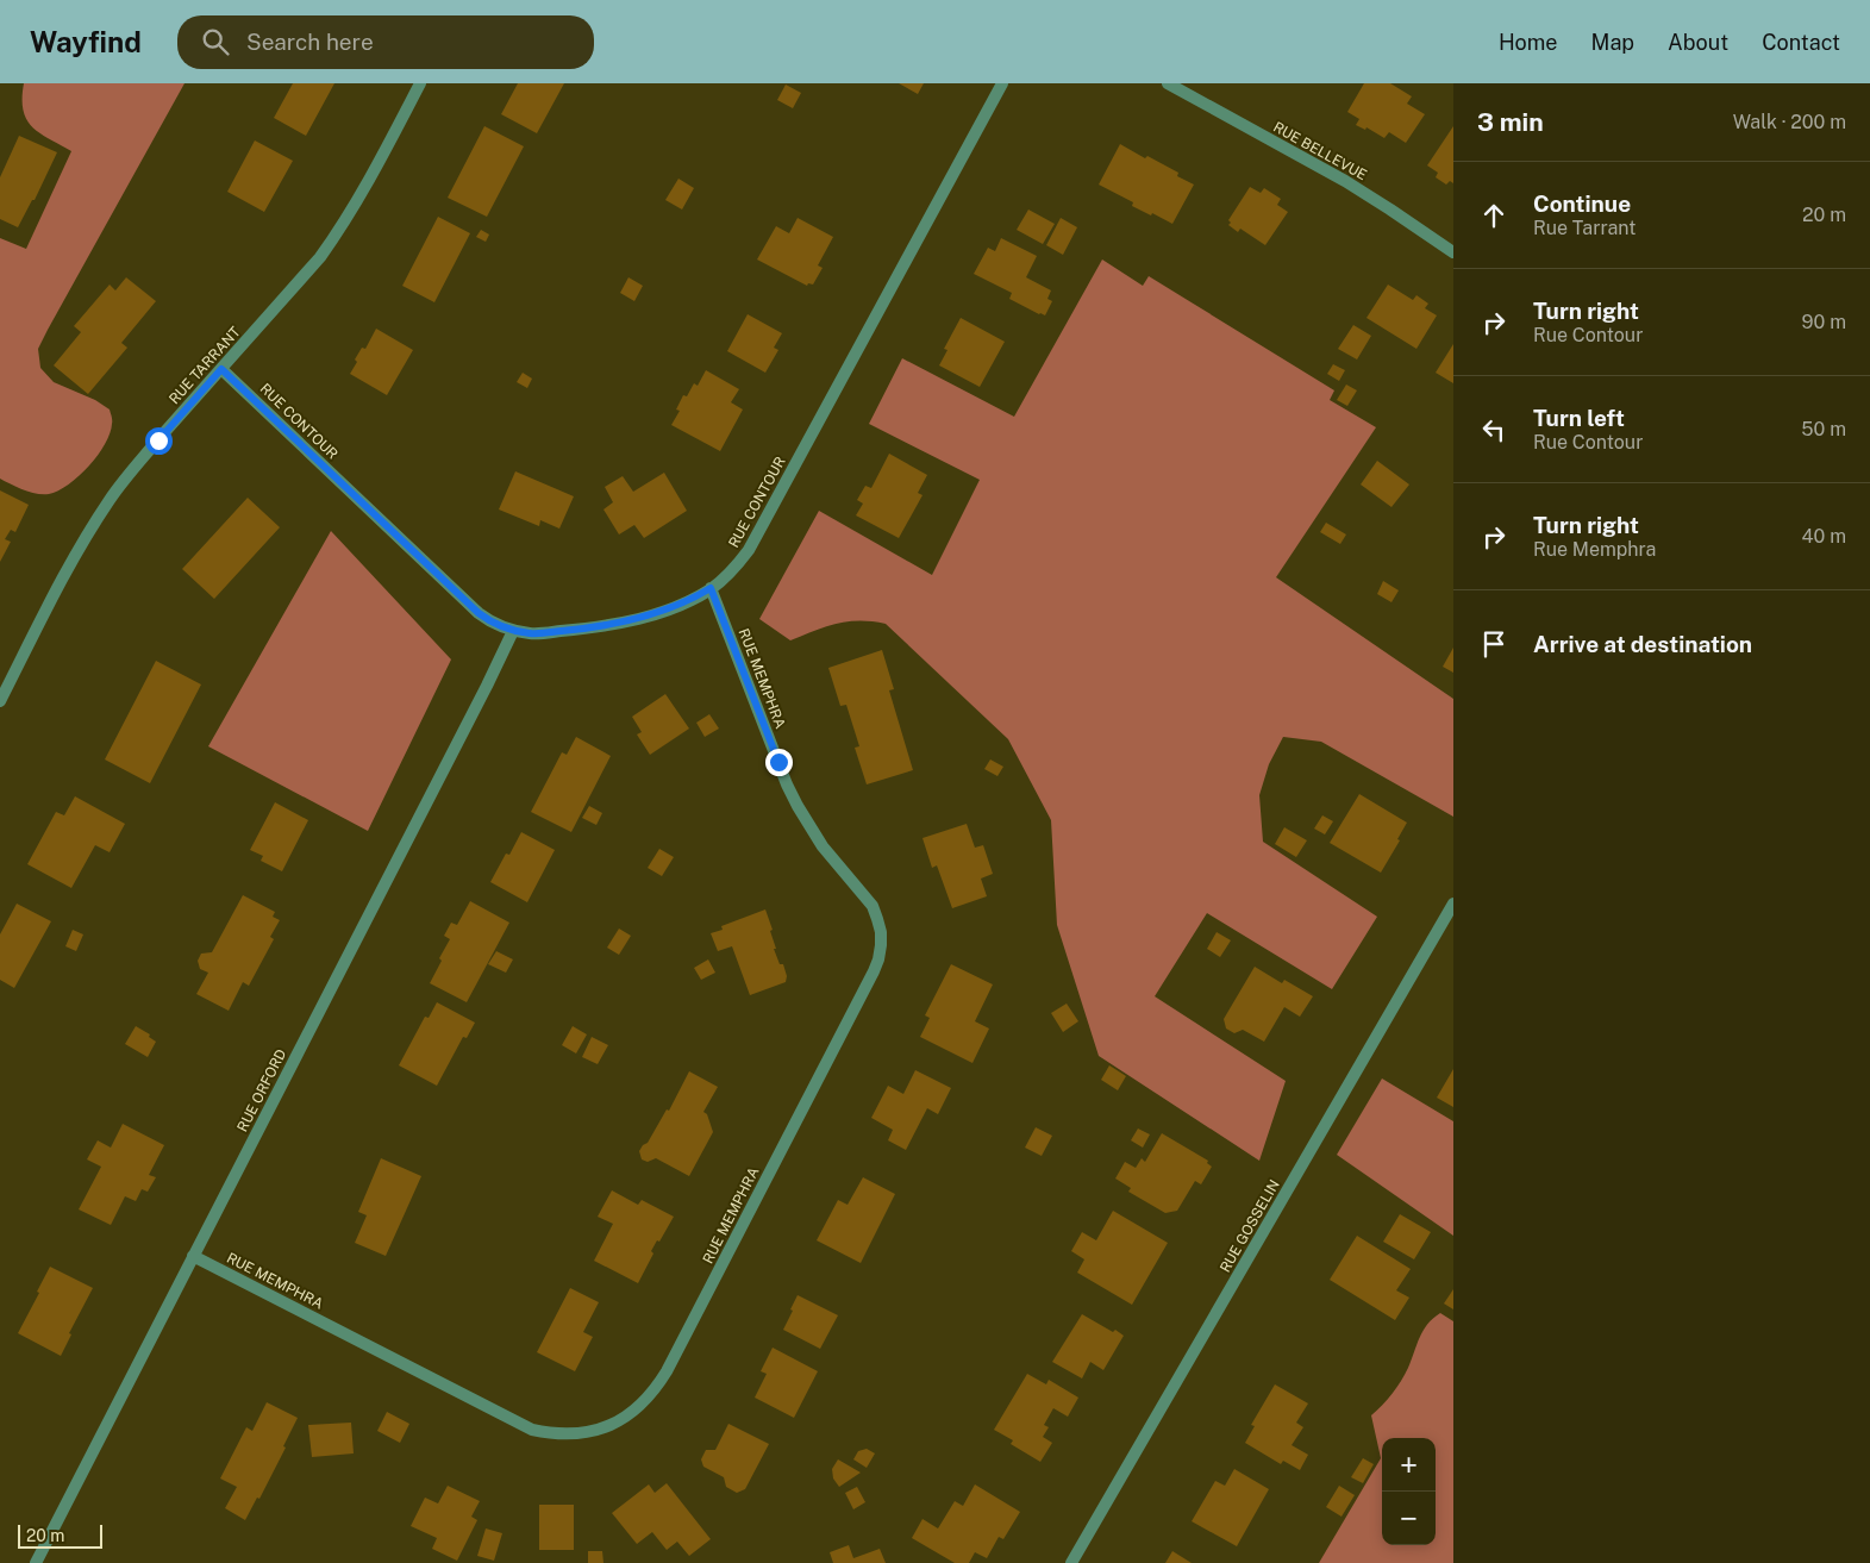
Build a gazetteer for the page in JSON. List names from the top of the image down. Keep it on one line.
{"streets":{"street":["RUE BELLEVUE","RUE TARRANT","RUE CONTOUR","RUE MEMPHRA","RUE ORFORD","RUE GOSSELIN"]},"crossings":[["RUE TARRANT","RUE CONTOUR"],["RUE CONTOUR","RUE MEMPHRA"],["RUE CONTOUR","RUE ORFORD"],["RUE MEMPHRA","RUE ORFORD"]],"scale_bar":"20 m","page":{"header":"Wayfind","search":"Search here","nav":["Home","Map","About","Contact"],"heading":["3 min","Walk · 200 m"],"list":[["Continue","Rue Tarrant","20 m"],["Turn right","Rue Contour","90 m"],["Turn left","Rue Contour","50 m"],["Turn right","Rue Memphra","40 m"],"Arrive at destination"],"map_buttons":["+","−"],"scale":"20 m"}}
